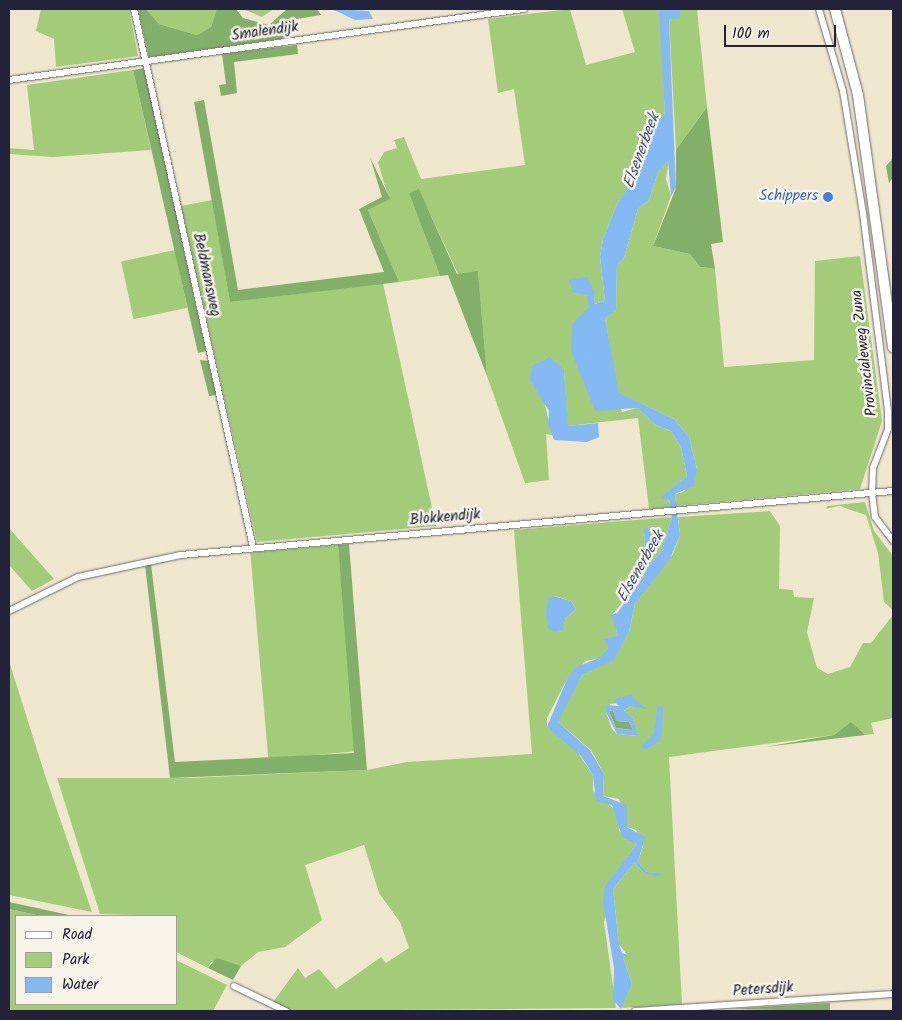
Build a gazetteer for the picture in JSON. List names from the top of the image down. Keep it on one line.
{"streets":{"main road":["Provincialeweg Zuna"],"street":["Smalendijk","Beldmansweg","Blokkendijk","Petersdijk"]},"crossings":[["Smalendijk","Beldmansweg"],["Beldmansweg","Blokkendijk"],["Provincialeweg Zuna","Blokkendijk"]],"water":["Elsenerbeek"],"places":["Schippers"],"legend":["Road","Park","Water"],"scale_bar":"100 m"}
